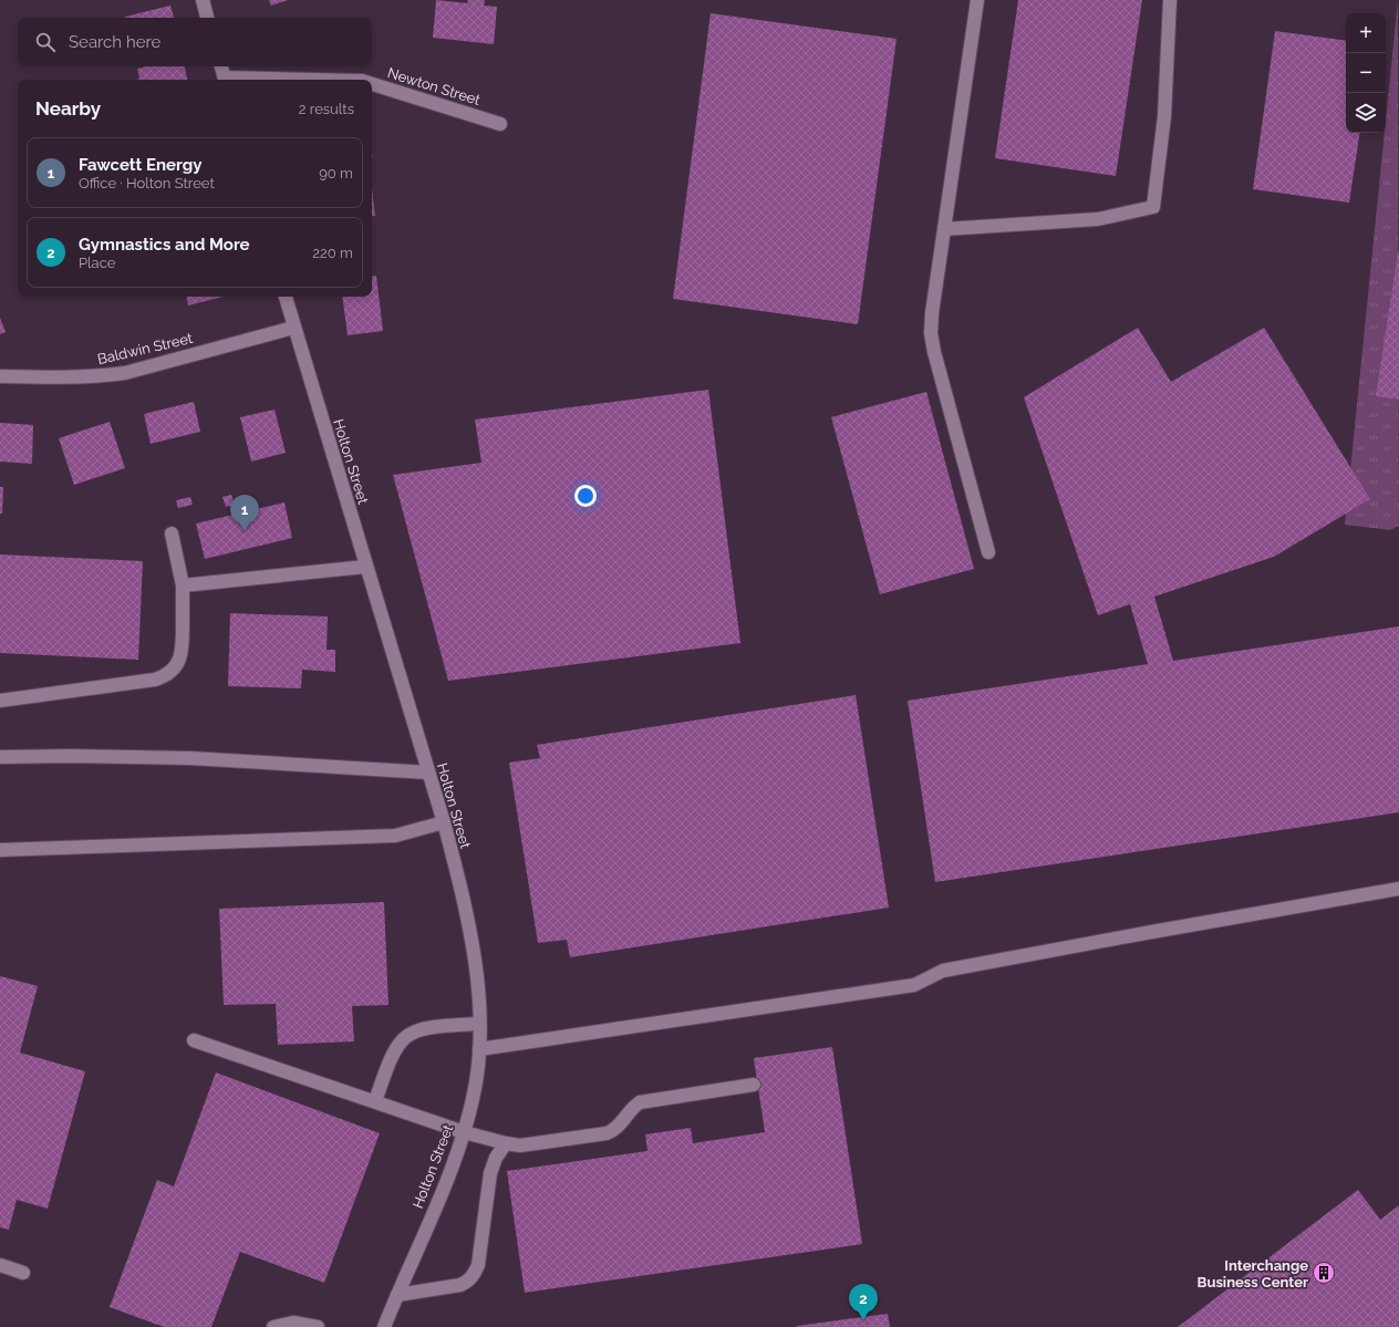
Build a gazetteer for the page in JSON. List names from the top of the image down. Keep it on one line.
{"streets":{"street":["Newton Street","Baldwin Street","Holton Street"]},"crossings":[["Baldwin Street","Holton Street"]],"places":{"building":["Interchange Business Center"]},"page":{"map_buttons":["+","−"],"search":"Search here","heading":["Nearby","2 results"],"list":[{"mark":"1","name":"Fawcett Energy","note":"Office · Holton Street","value":"90 m"},{"mark":"2","name":"Gymnastics and More","note":"Place","value":"220 m"}],"pins":["1","2"]}}
